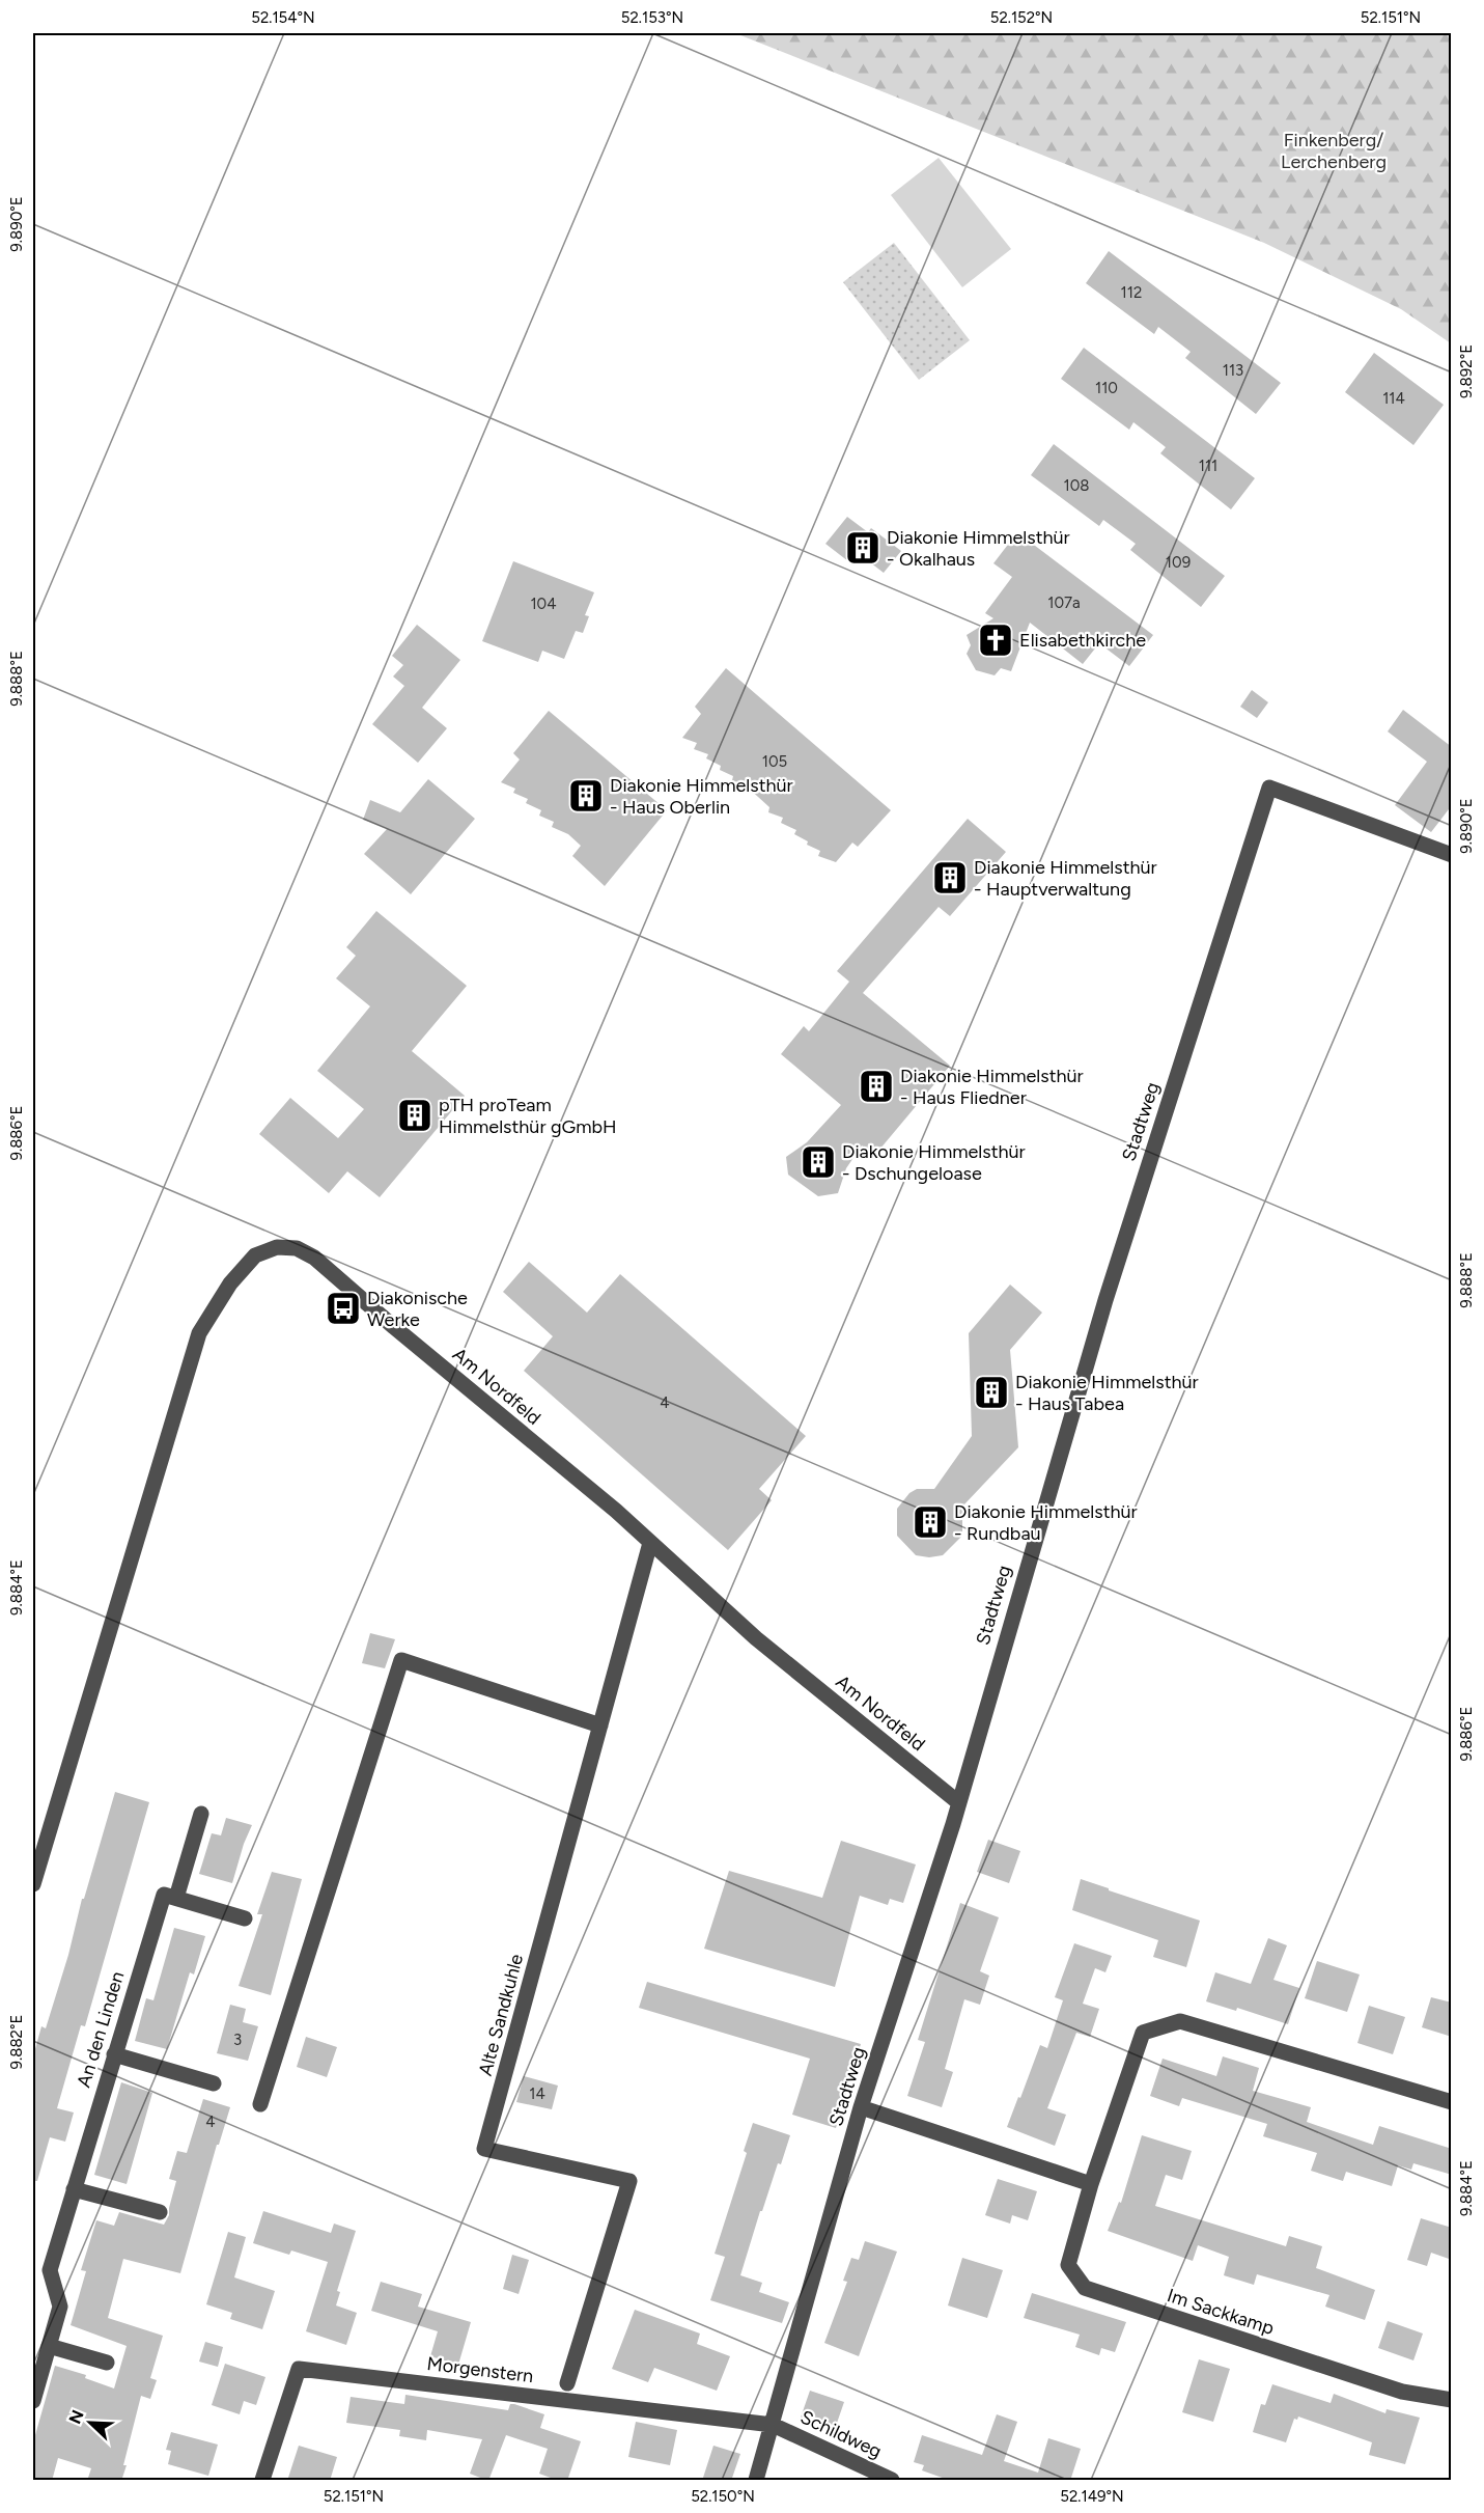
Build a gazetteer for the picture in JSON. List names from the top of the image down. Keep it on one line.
{"streets":{"street":["Stadtweg","Am Nordfeld","Alte Sandkuhle","An den Linden","Im Sackkamp","Morgenstern","Schildweg"]},"crossings":[["Stadtweg","Am Nordfeld"],["Stadtweg","Morgenstern"],["Stadtweg","Schildweg"],["Am Nordfeld","Alte Sandkuhle"],["Morgenstern","Schildweg"]],"parks":["Finkenberg/ Lerchenberg"],"places":{"building":["Diakonie Himmelsthür - Okalhaus","Diakonie Himmelsthür - Haus Oberlin","Diakonie Himmelsthür - Hauptverwaltung","Diakonie Himmelsthür - Haus Fliedner","pTH proTeam Himmelsthür gGmbH","Diakonie Himmelsthür - Dschungeloase","Diakonie Himmelsthür - Haus Tabea","Diakonie Himmelsthür - Rundbau"],"church":["Elisabethkirche"],"bus stop":["Diakonische Werke"]},"house_numbers":["112","113","110","114","111","108","109","107a","104","105","4","3","14","4"],"north":"top left","coordinates":["52.154°N","52.153°N","52.152°N","52.151°N","9.890°E","9.892°E","9.888°E","9.886°E","9.884°E","9.882°E","52.150°N","52.149°N"]}
